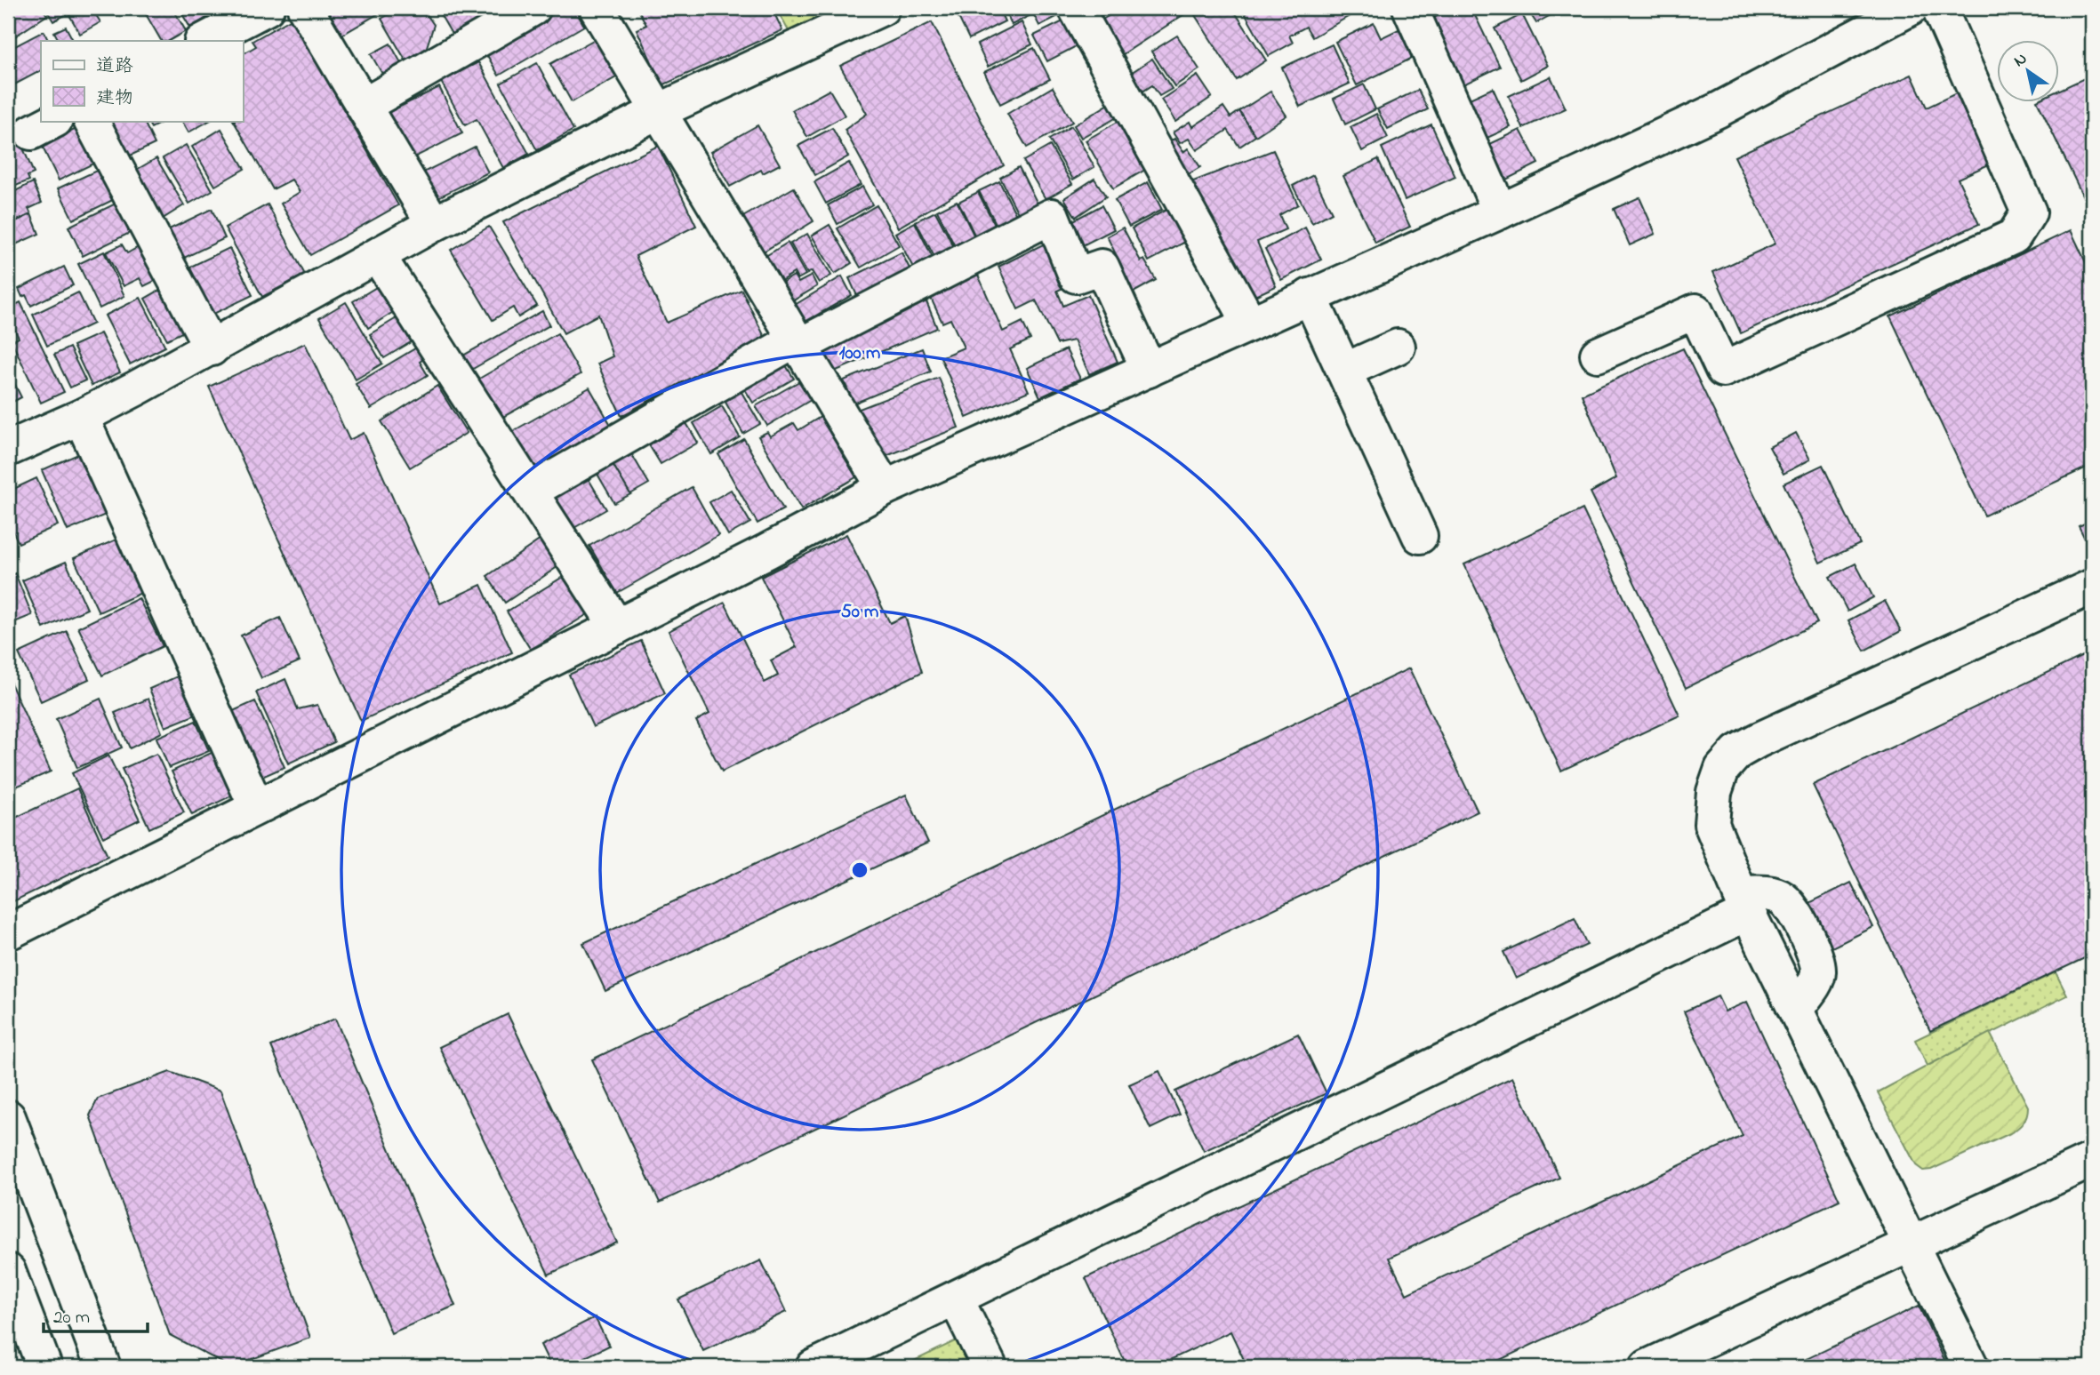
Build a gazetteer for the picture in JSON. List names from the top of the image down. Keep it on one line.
{"legend":["道路","建物"],"scale_bar":"20 m","north":"top left","rings":["100 m","50 m"]}
